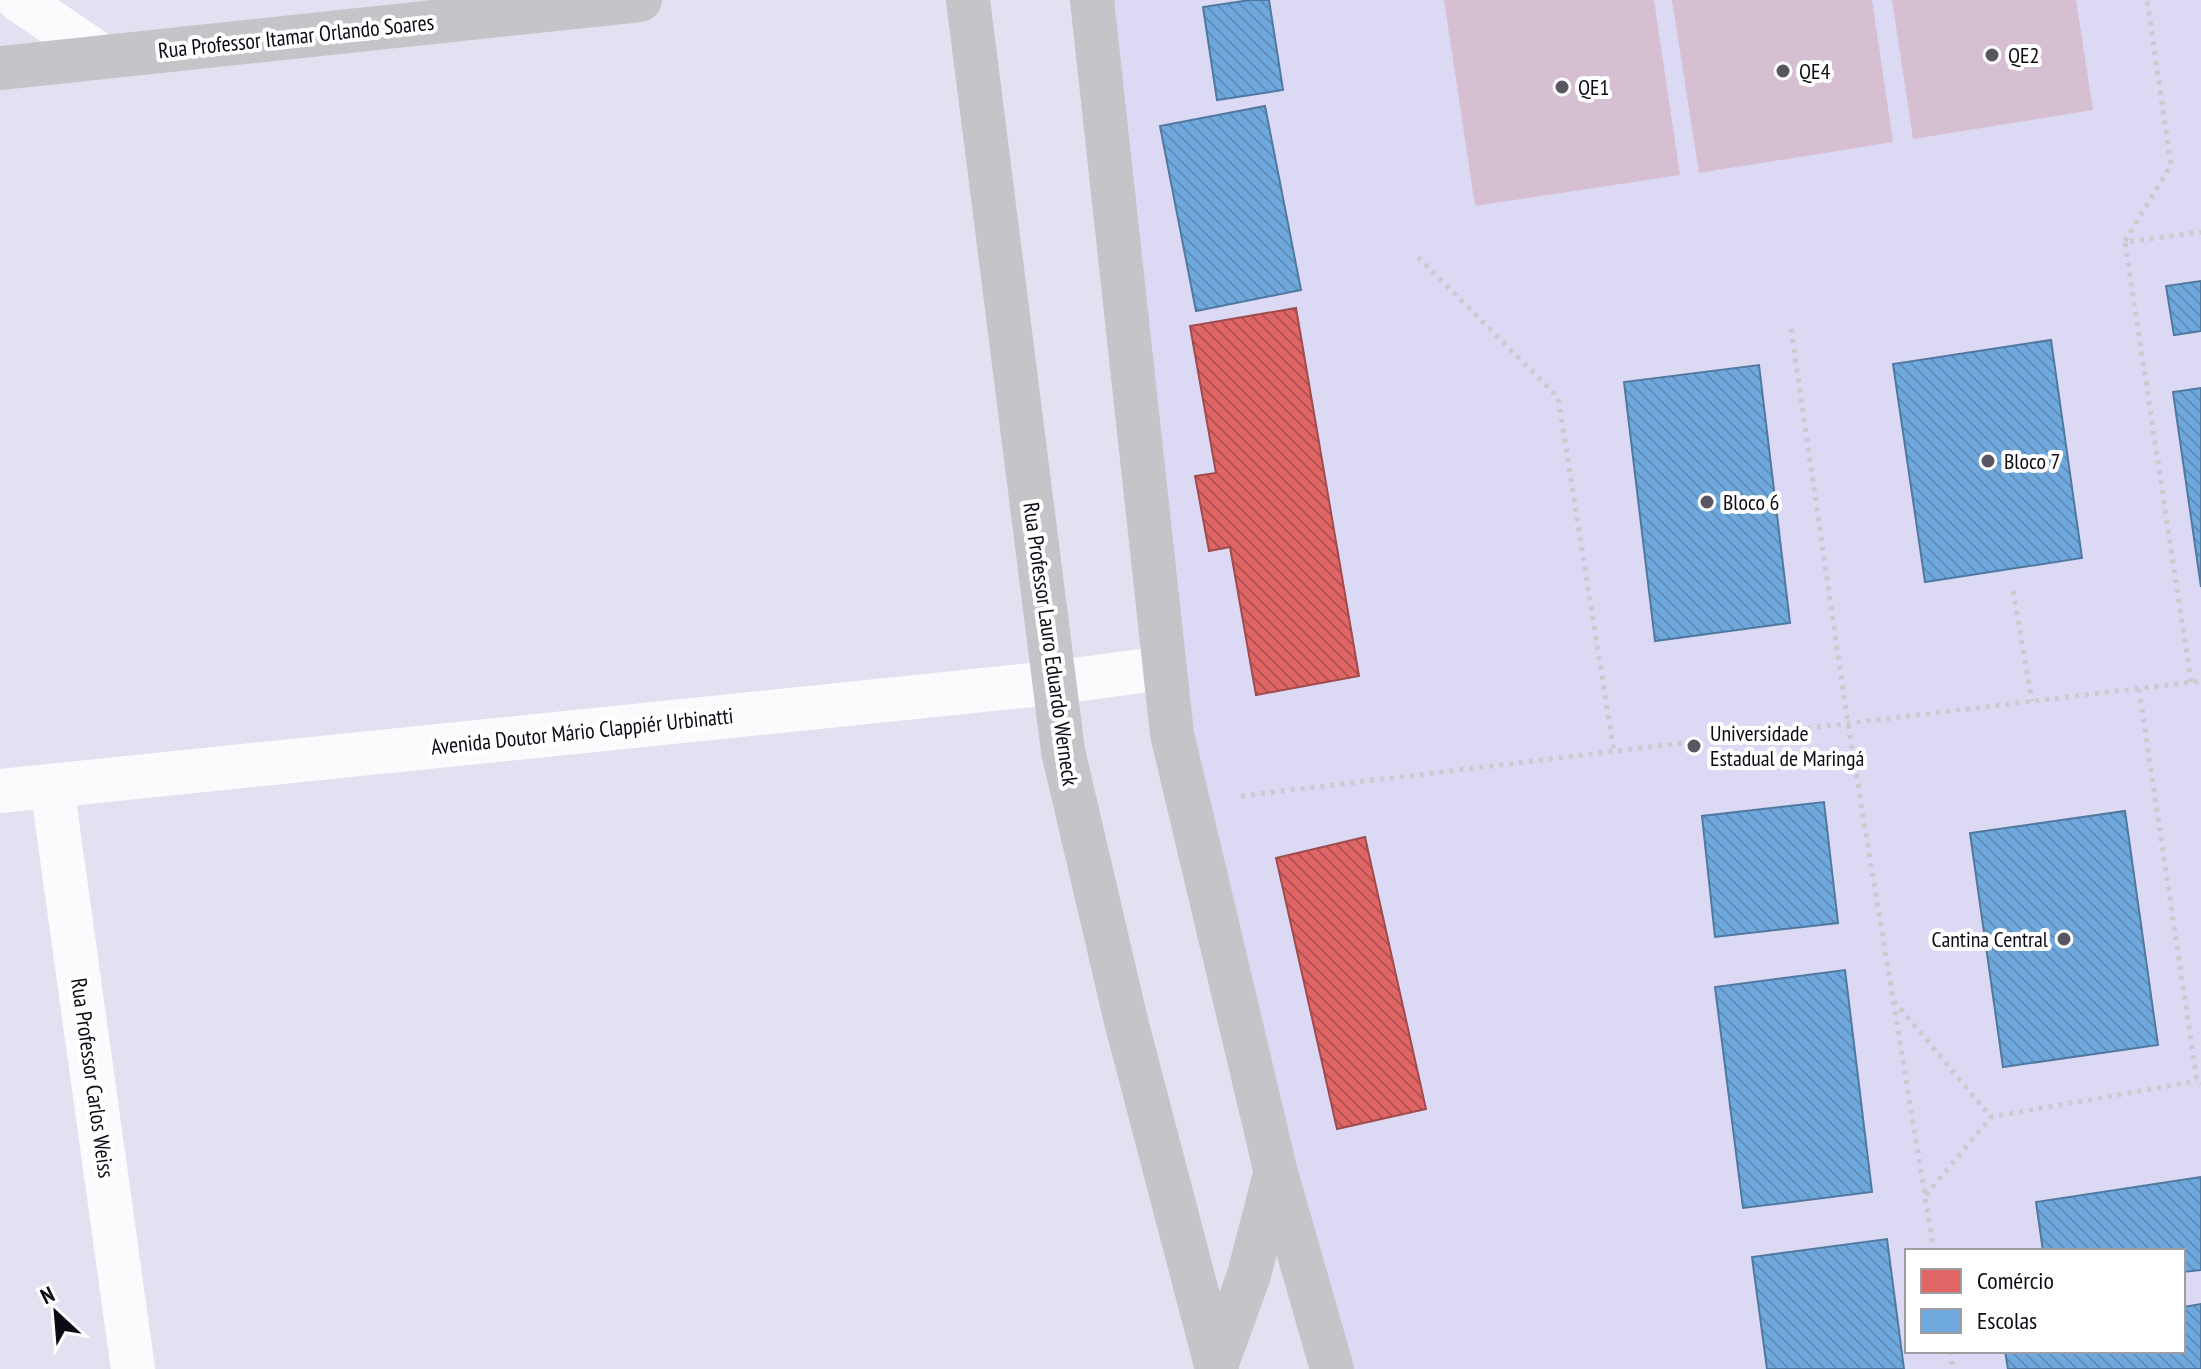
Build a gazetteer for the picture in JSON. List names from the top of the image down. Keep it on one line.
{"streets":{"main road":["Rua Professor Itamar Orlando Soares","Rua Professor Lauro Eduardo Werneck"],"street":["Avenida Doutor Mário Clappiér Urbinatti","Rua Professor Carlos Weiss"]},"crossings":[["Rua Professor Lauro Eduardo Werneck","Avenida Doutor Mário Clappiér Urbinatti"],["Avenida Doutor Mário Clappiér Urbinatti","Rua Professor Carlos Weiss"]],"places":["QE2","QE4","QE1","Bloco 7","Bloco 6","Universidade Estadual de Maringá","Cantina Central"],"legend":["Comércio","Escolas"],"north":"top left"}
